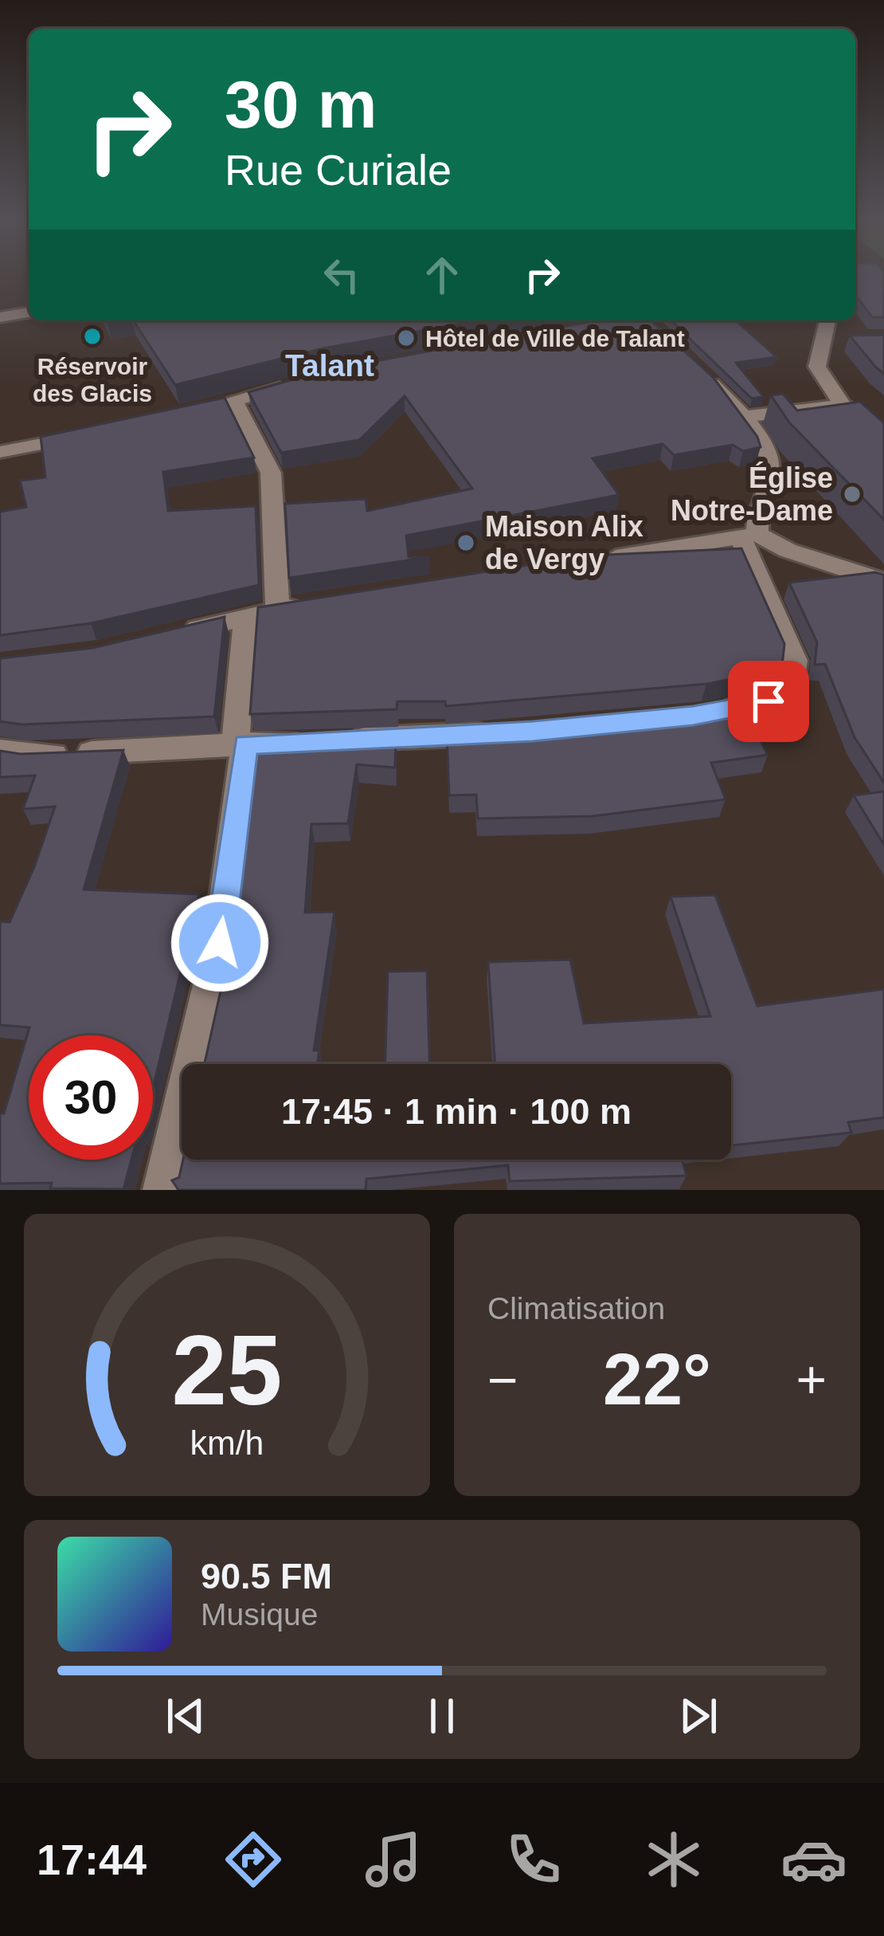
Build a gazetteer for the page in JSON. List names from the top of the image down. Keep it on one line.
{"districts":["Talant"],"places":["Réservoir des Glacis","Hôtel de Ville de Talant","Église Notre-Dame","Maison Alix de Vergy"],"page":{"turn":["30 m","Rue Curiale"],"limit":"30","trip":"17:45 · 1 min · 100 m","tile":"Climatisation","heat":["−","22°","+"],"song":["90.5 FM","Musique"],"tabs":"17:44","gauge":["25","km/h"]}}
